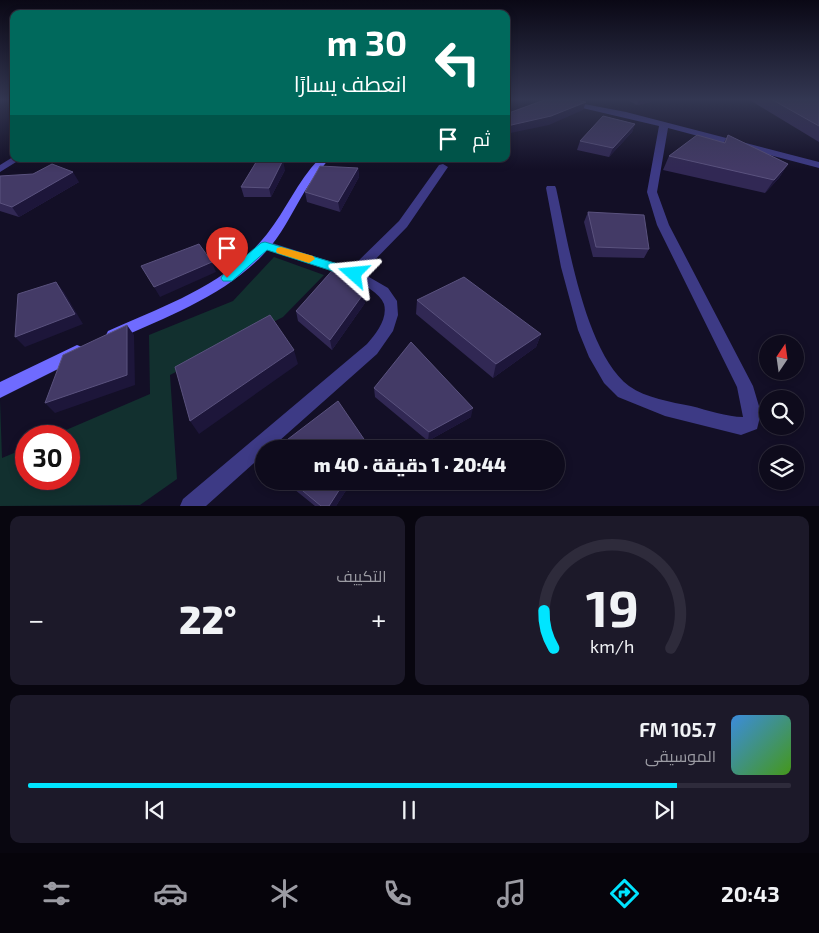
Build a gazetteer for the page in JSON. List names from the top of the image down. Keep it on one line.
{"north":"top","page":{"turn":["30 m","انعطف يسارًا"],"then":"ثم","limit":"30","trip":"20:44 · 1 دقيقة · 40 m","tile":"التكييف","heat":["−","22°","+"],"song":["105.7 FM","الموسيقى"],"tabs":"20:43","gauge":["19","km/h"]}}
